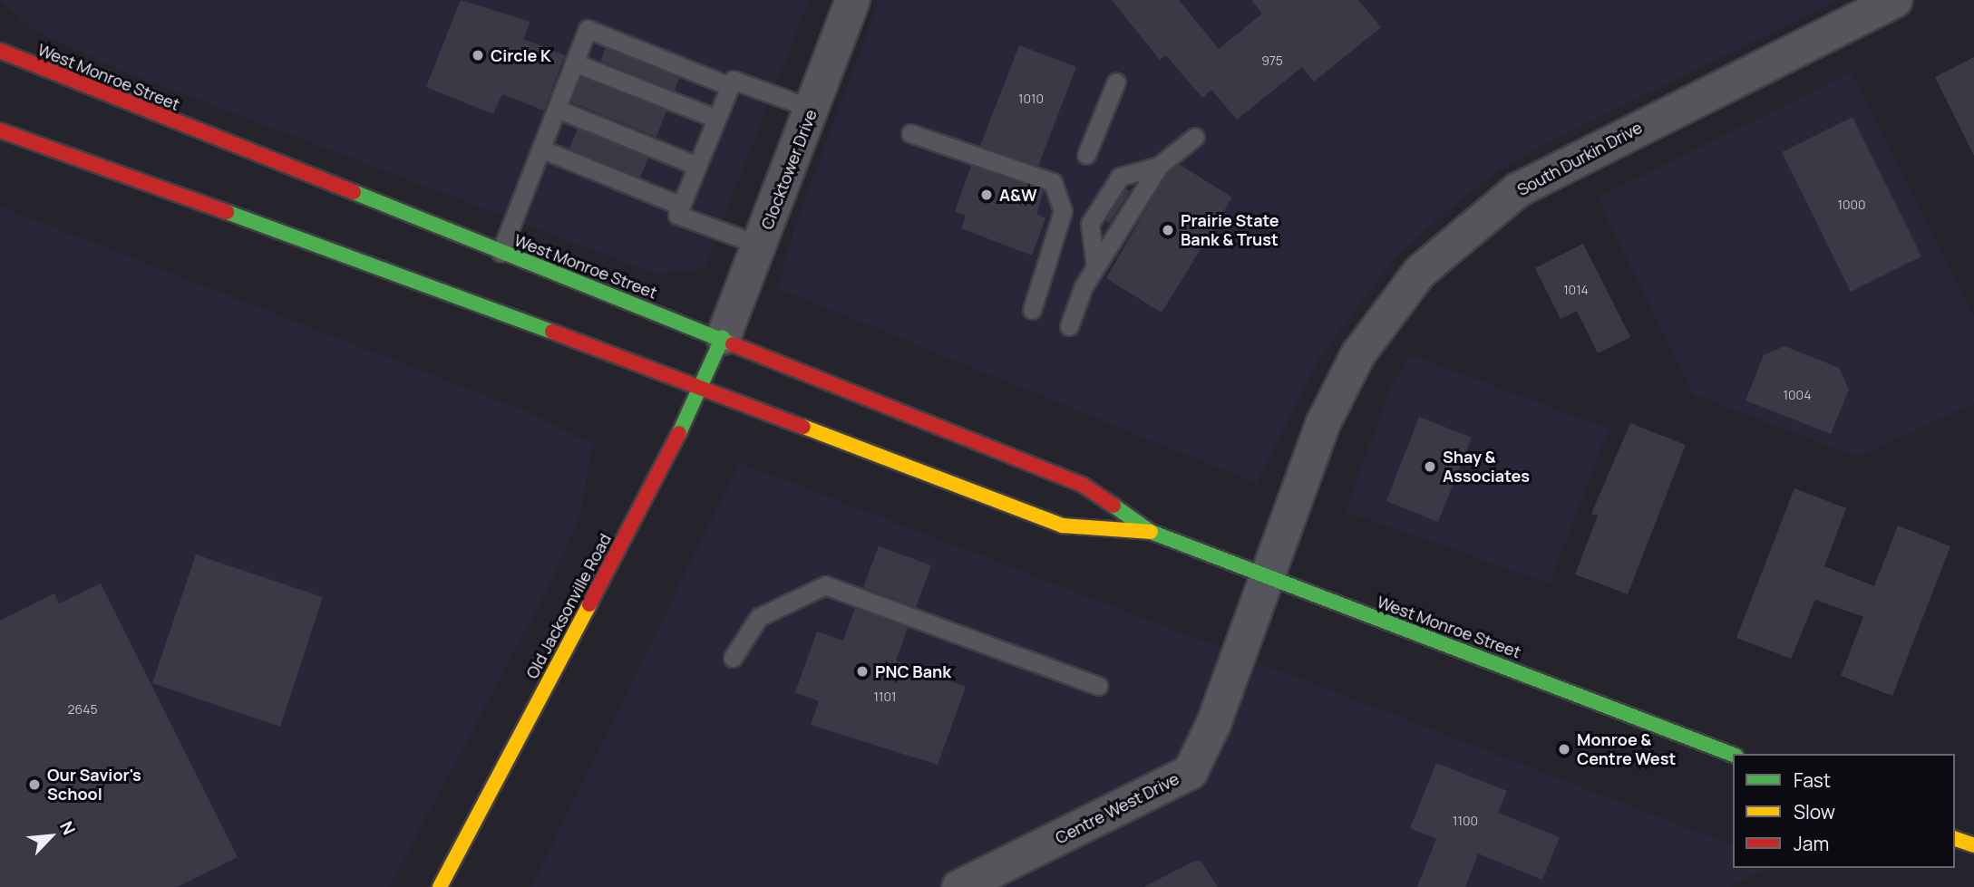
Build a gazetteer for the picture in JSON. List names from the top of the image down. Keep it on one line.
{"streets":{"street":["West Monroe Street","South Durkin Drive","Clocktower Drive","Old Jacksonville Road","Centre West Drive"]},"crossings":[["West Monroe Street","South Durkin Drive"],["West Monroe Street","Clocktower Drive"],["West Monroe Street","Old Jacksonville Road"],["West Monroe Street","Centre West Drive"],["South Durkin Drive","Centre West Drive"],["Clocktower Drive","Old Jacksonville Road"]],"places":["Circle K","A&W","Prairie State Bank & Trust","Shay & Associates","PNC Bank","Monroe & Centre West","Our Savior's School"],"house_numbers":["975","1010","1000","1014","1004","1101","2645","1100"],"legend":["Fast","Slow","Jam"],"north":"top right"}
